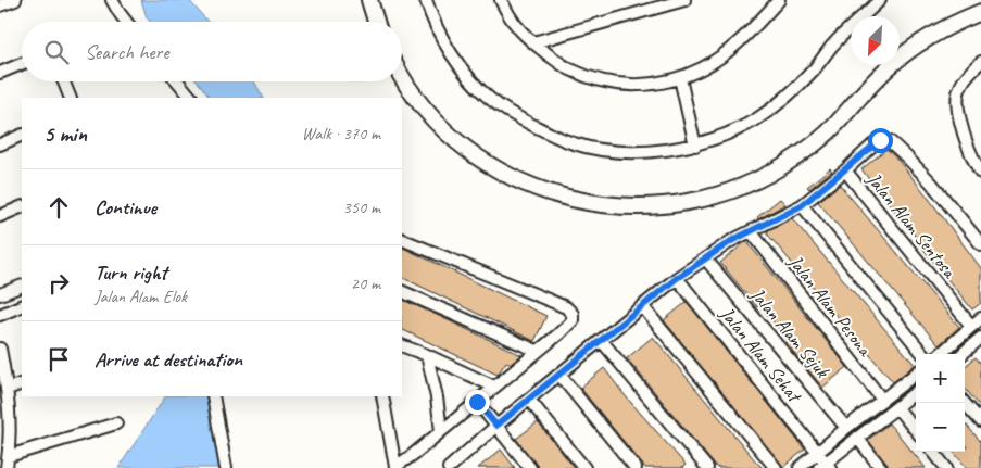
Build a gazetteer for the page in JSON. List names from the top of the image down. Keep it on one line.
{"streets":{"street":["Jalan Alam Sentosa","Jalan Alam Pesona","Jalan Alam Sejuk","Jalan Alam Sehat"]},"north":"bottom left","page":{"search":"Search here","heading":["5 min","Walk · 370 m"],"list":[["Continue","350 m"],["Turn right","Jalan Alam Elok","20 m"],"Arrive at destination"],"map_buttons":["+","−"]}}
